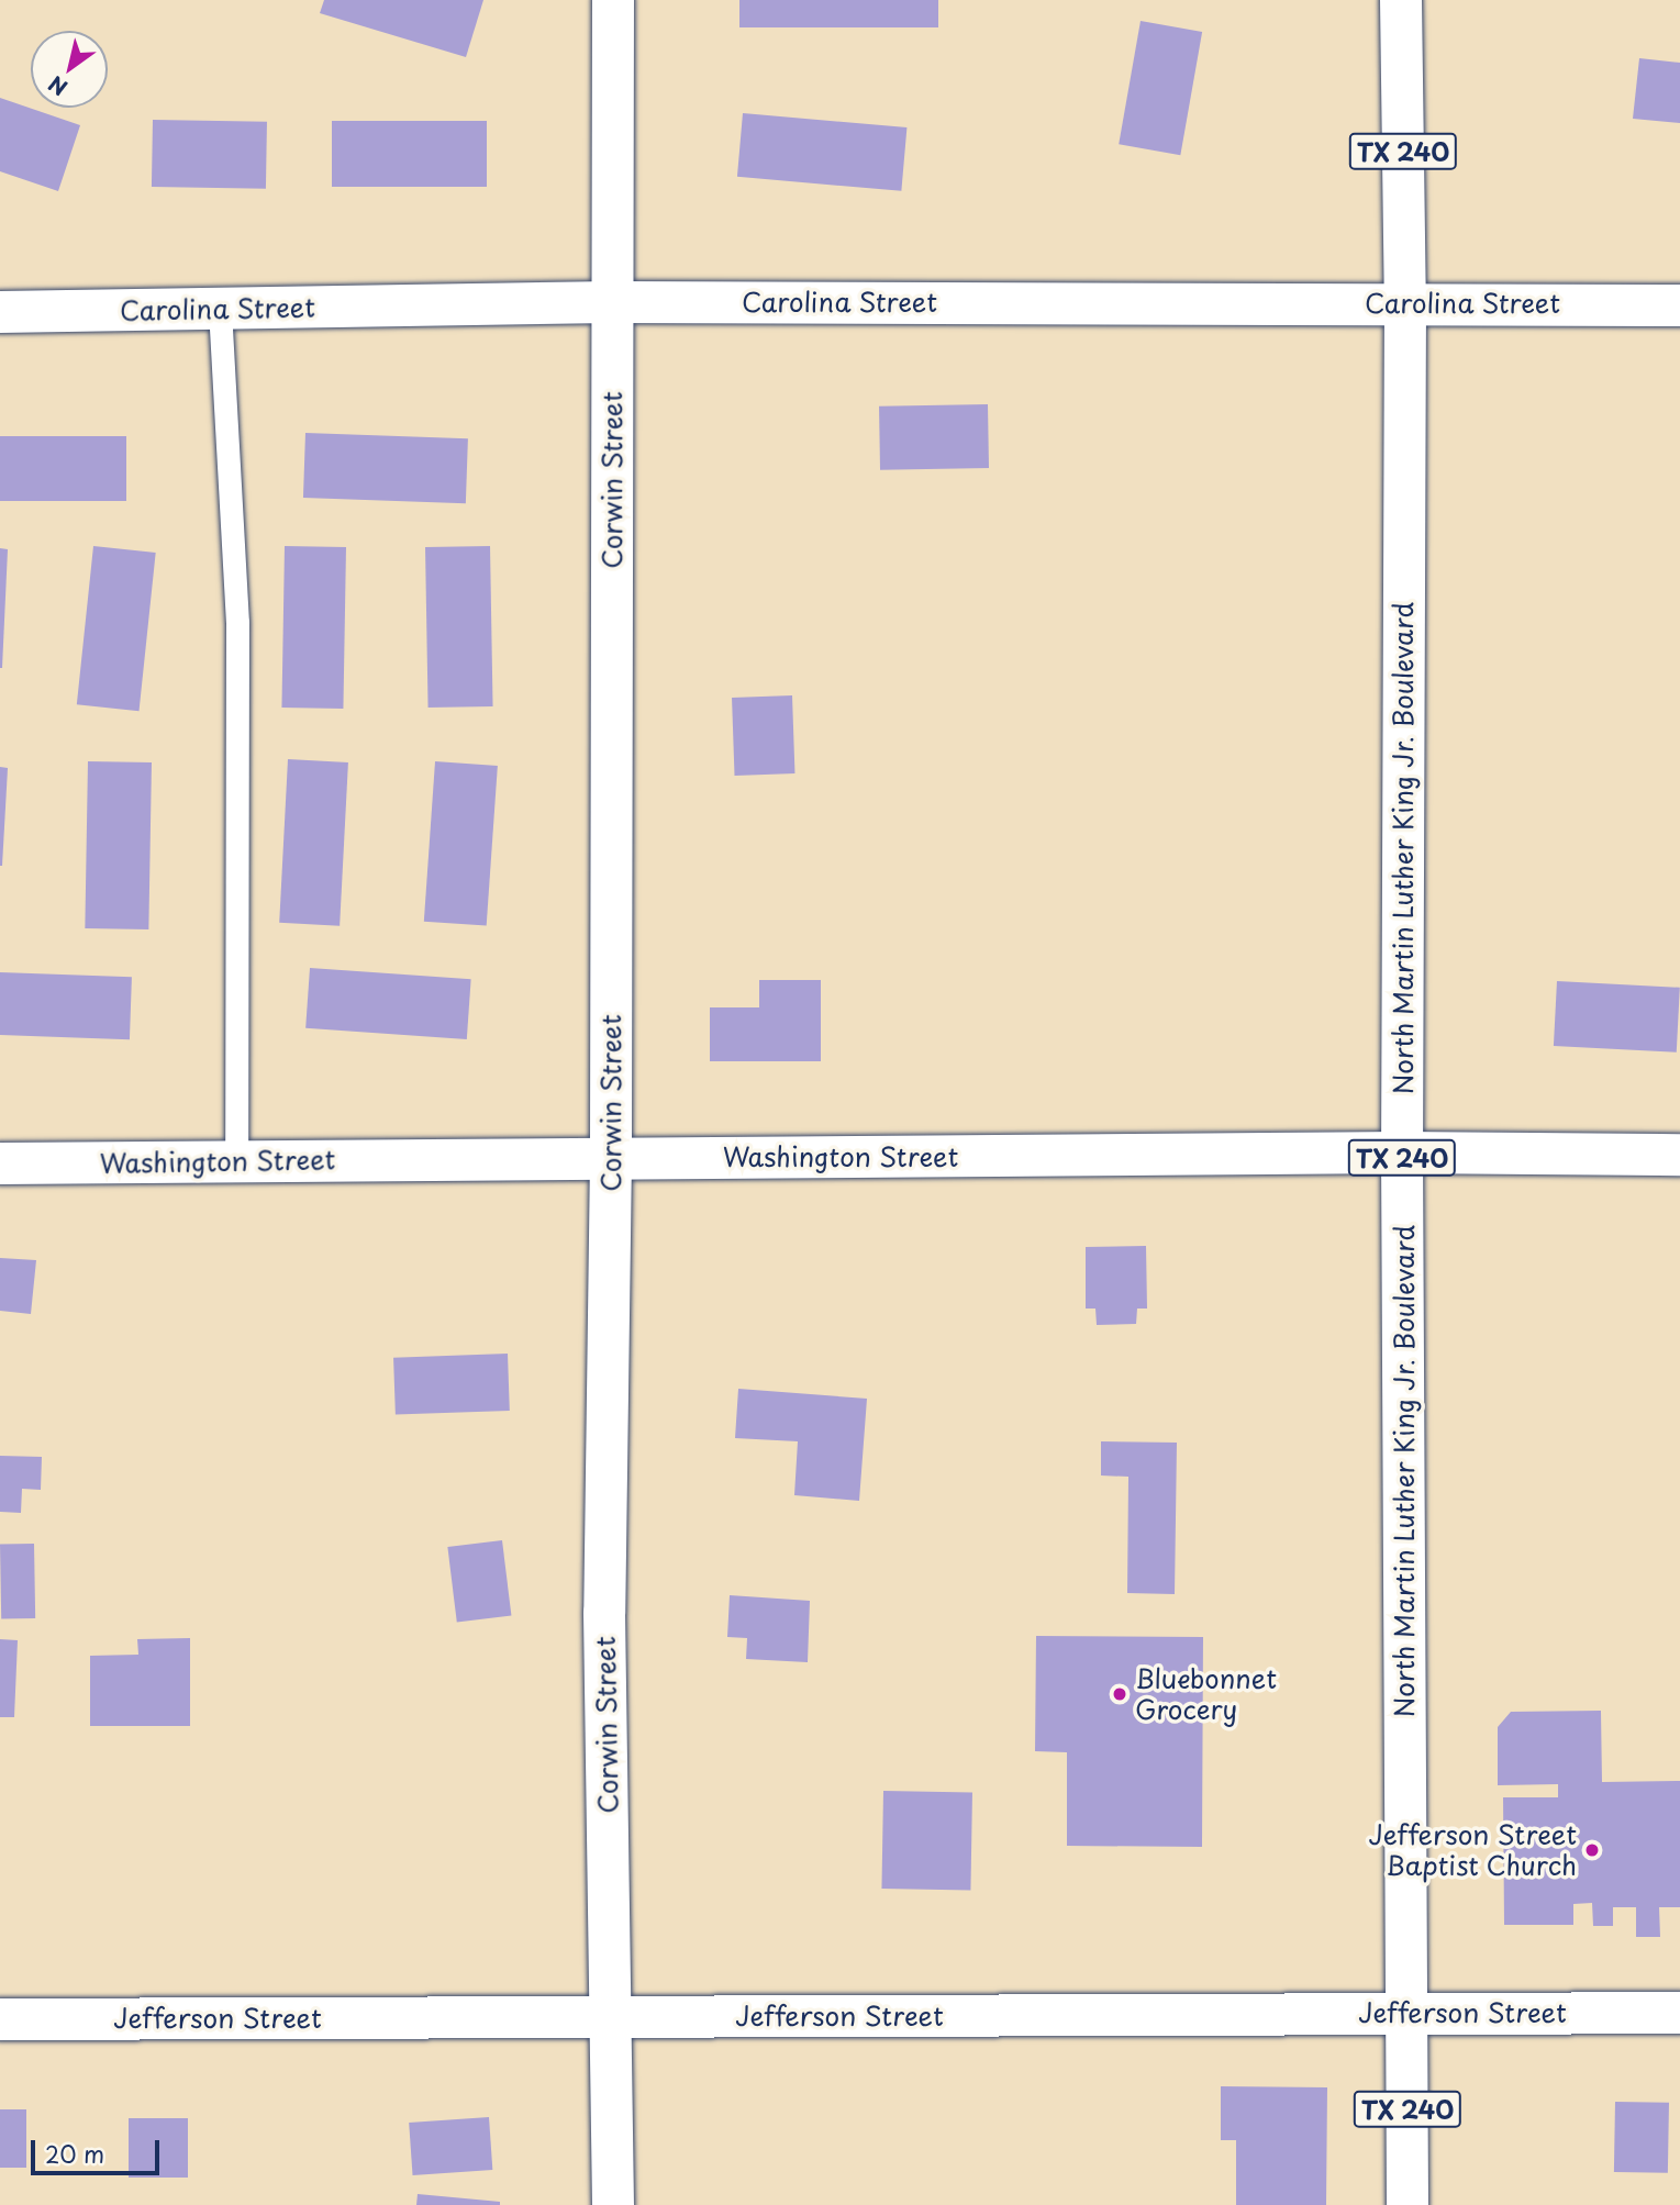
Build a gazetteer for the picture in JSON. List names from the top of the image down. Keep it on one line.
{"streets":{"street":["TX 240","Carolina Street","Corwin Street","North Martin Luther King Jr. Boulevard","Washington Street","Jefferson Street"]},"crossings":[["Carolina Street","Corwin Street"],["Carolina Street","North Martin Luther King Jr. Boulevard"],["Corwin Street","Washington Street"],["Corwin Street","Jefferson Street"],["North Martin Luther King Jr. Boulevard","Washington Street"],["North Martin Luther King Jr. Boulevard","Jefferson Street"]],"places":["Bluebonnet Grocery","Jefferson Street Baptist Church"],"scale_bar":"20 m","north":"bottom left"}
